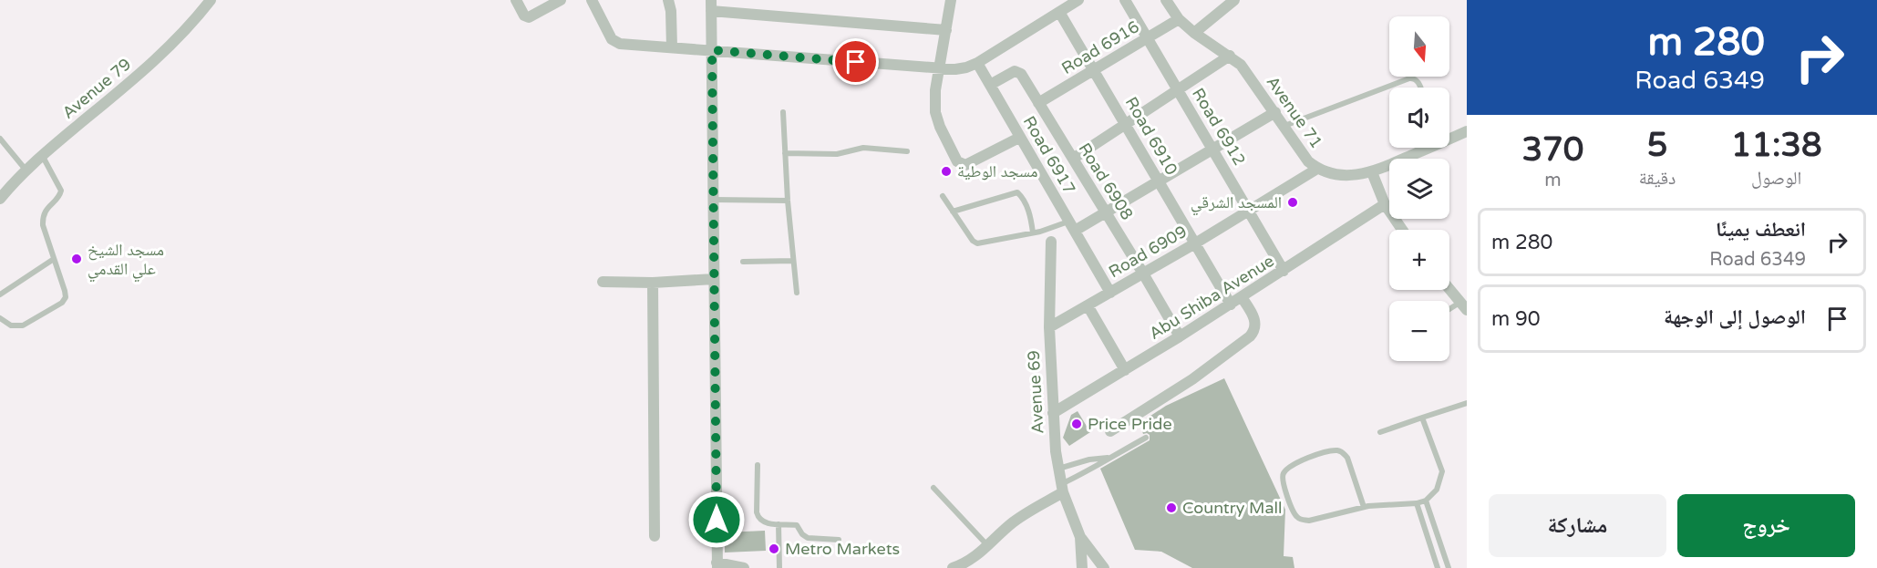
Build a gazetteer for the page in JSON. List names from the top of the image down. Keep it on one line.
{"streets":{"street":["Road 6916","Avenue 79","Avenue 71","Road 6912","Road 6910","Road 6917","Road 6908","Road 6909","Abu Shiba Avenue","Avenue 69"]},"crossings":[["Road 6916","Avenue 71"],["Road 6916","Road 6912"],["Road 6916","Road 6910"],["Road 6916","Road 6908"],["Avenue 71","Road 6909"],["Road 6912","Road 6909"],["Road 6912","Abu Shiba Avenue"],["Road 6910","Road 6909"],["Road 6910","Abu Shiba Avenue"],["Road 6917","Road 6908"],["Road 6917","Road 6909"],["Road 6908","Road 6909"],["Road 6908","Abu Shiba Avenue"],["Road 6909","Avenue 69"],["Abu Shiba Avenue","Avenue 69"]],"places":["مسجد الوطية","المسجد الشرقي","مسجد الشيخ علي القدمي","Price Pride","Country Mall","Metro Markets"],"north":"bottom","page":{"turn":["280 m","Road 6349"],"map_buttons":["+","−"],"eta":["11:38","الوصول","5","دقيقة","370","m"],"list":[{"name":"انعطف يمينًا","note":"Road 6349","value":"280 m"},{"name":"الوصول إلى الوجهة","value":"90 m"}],"buttons":["خروج","مشاركة"]}}
